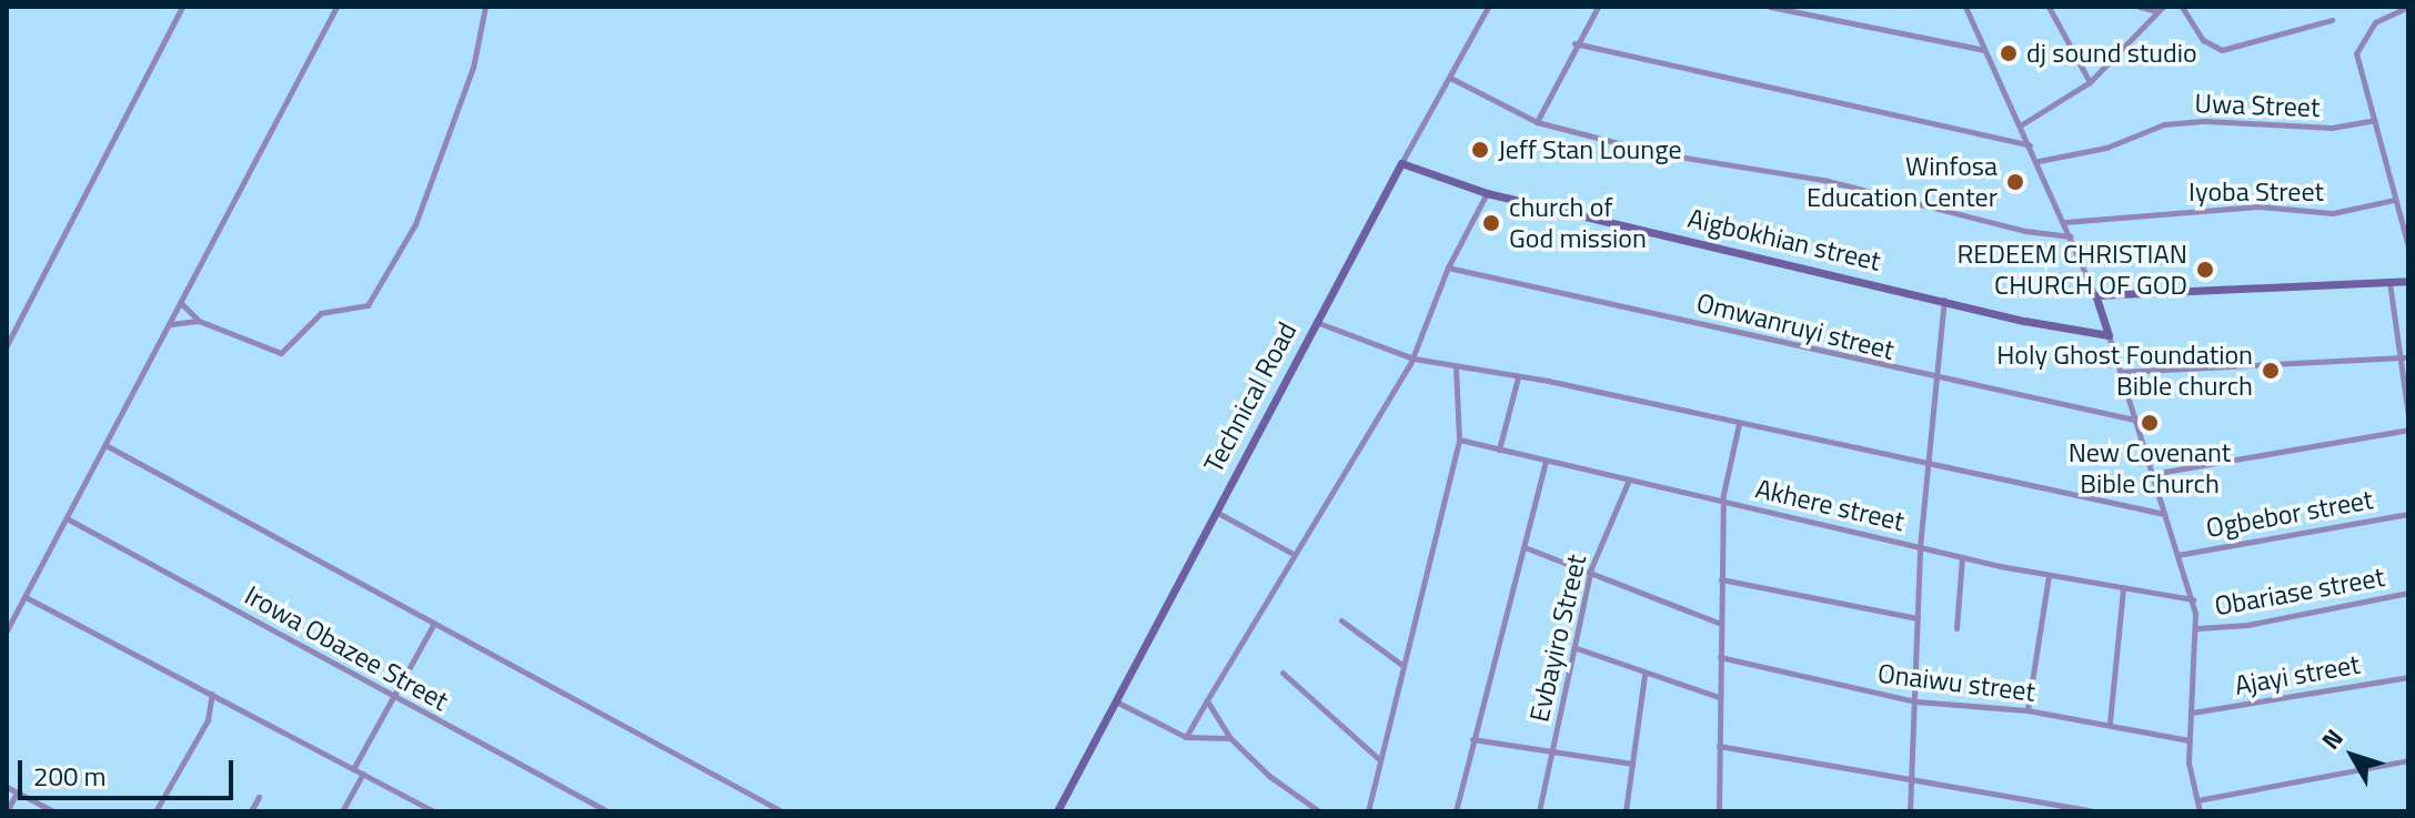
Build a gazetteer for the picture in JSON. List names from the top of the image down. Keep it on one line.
{"streets":{"street":["Uwa Street","Iyoba Street","Aigbokhian street","Omwanruyi street","Technical Road","Akhere street","Ogbebor street","Obariase street","Evbayiro Street","Irowa Obazee Street","Ajayi street","Onaiwu street"]},"crossings":[["Aigbokhian street","Technical Road"],["Akhere street","Evbayiro Street"]],"places":["dj sound studio","Jeff Stan Lounge","Winfosa Education Center","church of God mission","REDEEM CHRISTIAN CHURCH OF GOD","Holy Ghost Foundation Bible church","New Covenant Bible Church"],"scale_bar":"200 m","north":"top left"}
